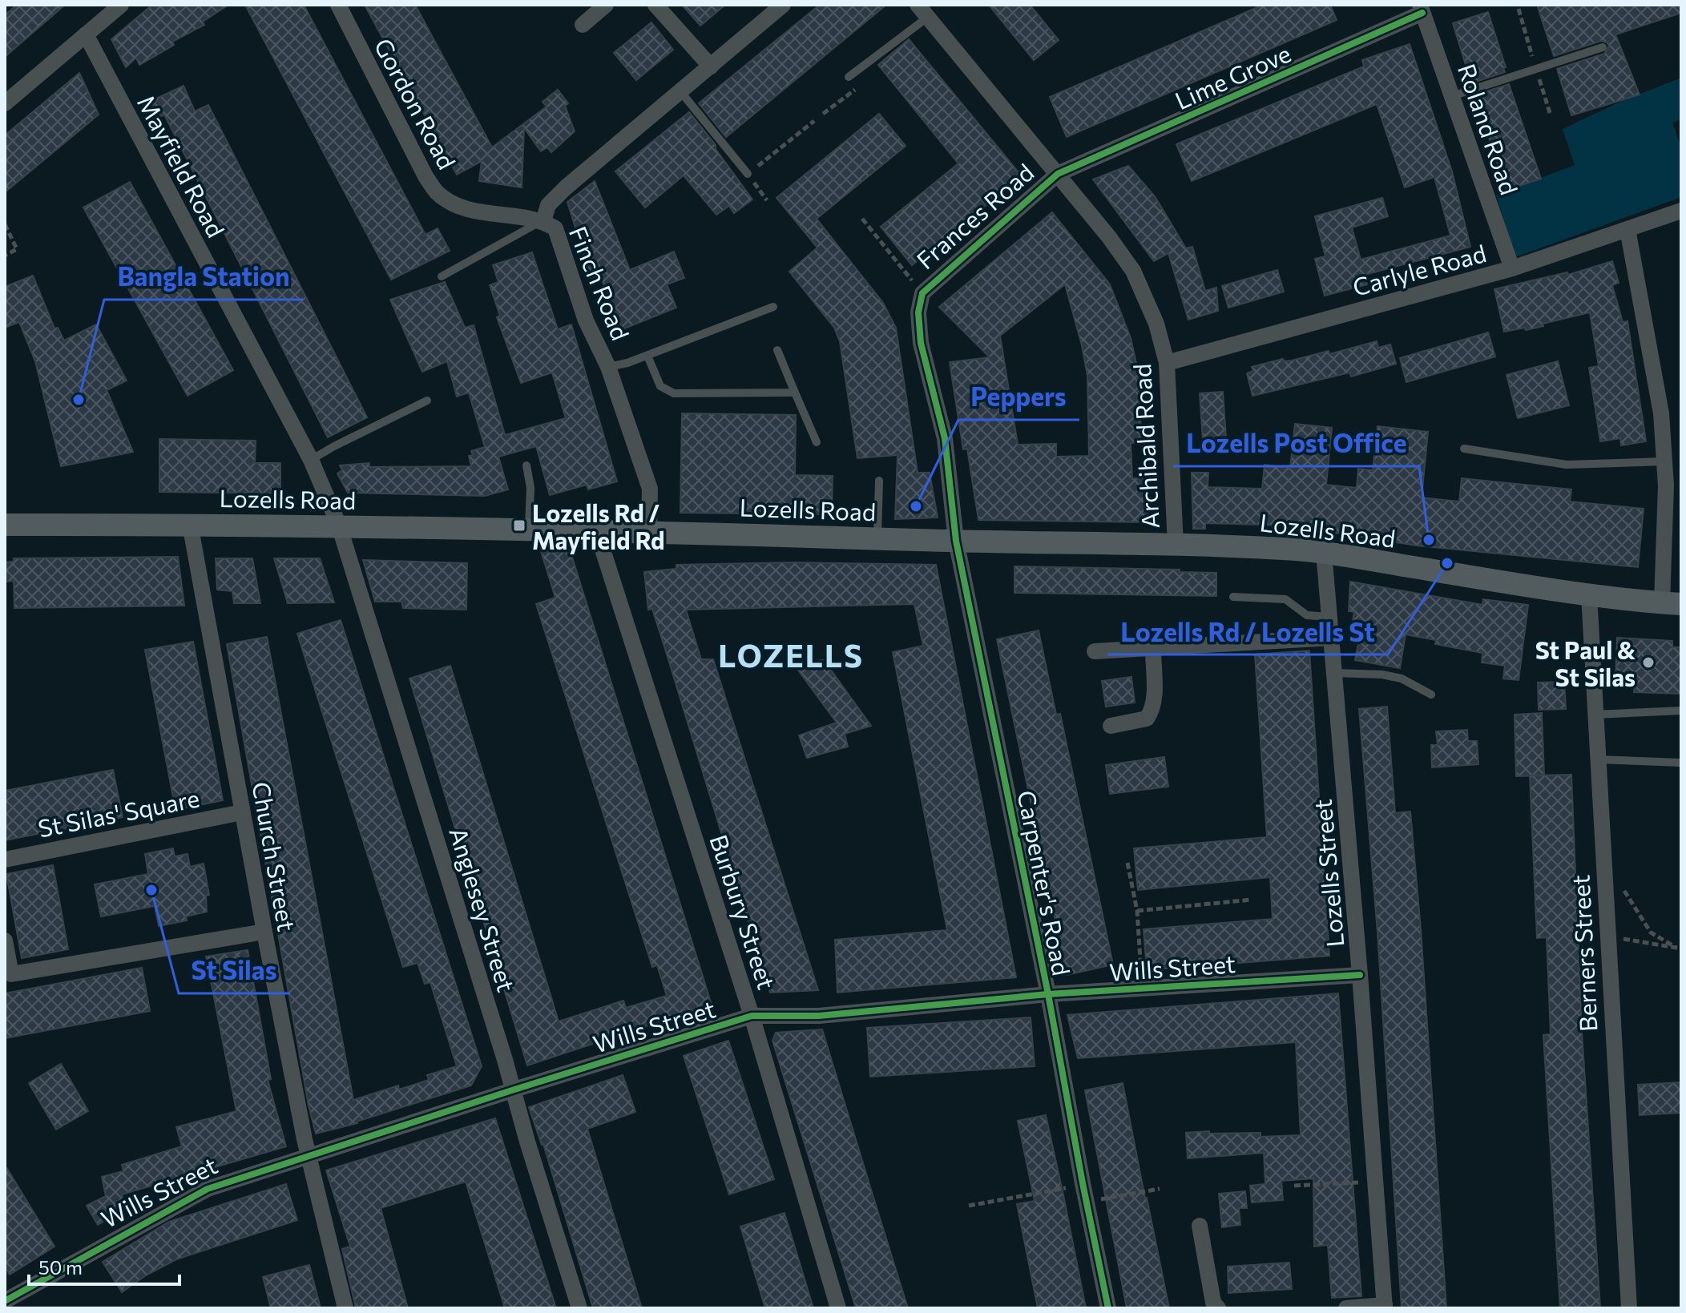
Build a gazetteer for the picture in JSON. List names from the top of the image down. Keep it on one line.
{"streets":{"main road":["Lozells Road"],"street":["Lime Grove","Gordon Road","Roland Road","Mayfield Road","Frances Road","Carlyle Road","Finch Road","Archibald Road","St Silas' Square","Church Street","Lozells Street","Carpenter's Road","Anglesey Street","Burbury Street","Berners Street","Wills Street"]},"crossings":[["Lime Grove","Roland Road"],["Lime Grove","Frances Road"],["Lime Grove","Archibald Road"],["Gordon Road","Finch Road"],["Roland Road","Carlyle Road"],["Mayfield Road","Lozells Road"],["Mayfield Road","Anglesey Street"],["Frances Road","Archibald Road"],["Frances Road","Lozells Road"],["Frances Road","Carpenter's Road"],["Carlyle Road","Archibald Road"],["Finch Road","Lozells Road"],["Archibald Road","Lozells Road"],["Lozells Road","Church Street"],["Lozells Road","Lozells Street"],["Lozells Road","Carpenter's Road"],["Lozells Road","Anglesey Street"],["Lozells Road","Burbury Street"],["Lozells Road","Berners Street"],["St Silas' Square","Church Street"],["Church Street","Wills Street"],["Lozells Street","Wills Street"],["Carpenter's Road","Wills Street"],["Anglesey Street","Wills Street"],["Burbury Street","Wills Street"]],"districts":["LOZELLS"],"places":{"other":["Bangla Station","Peppers","Lozells Post Office","Lozells Rd / Lozells St","St Paul & St Silas","St Silas"],"transit":["Lozells Rd / Mayfield Rd"]},"scale_bar":"50 m"}
